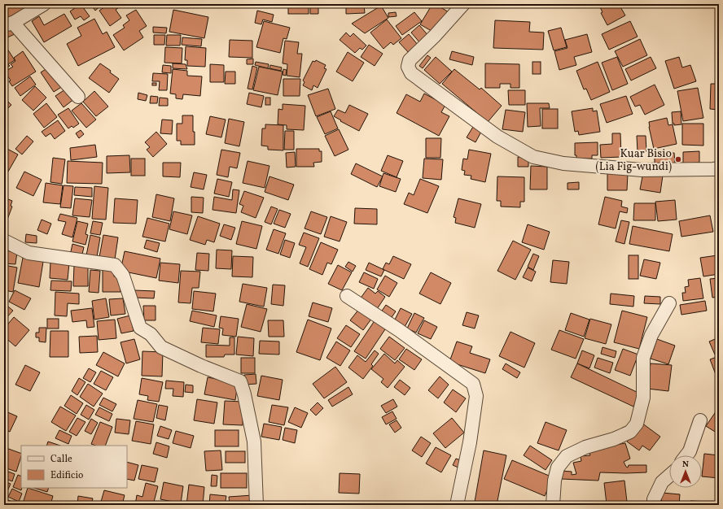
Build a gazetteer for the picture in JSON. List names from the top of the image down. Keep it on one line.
{"places":["Kuar Bisio (Lia Fig-wundi)"],"legend":["Calle","Edificio"],"north":"top"}
